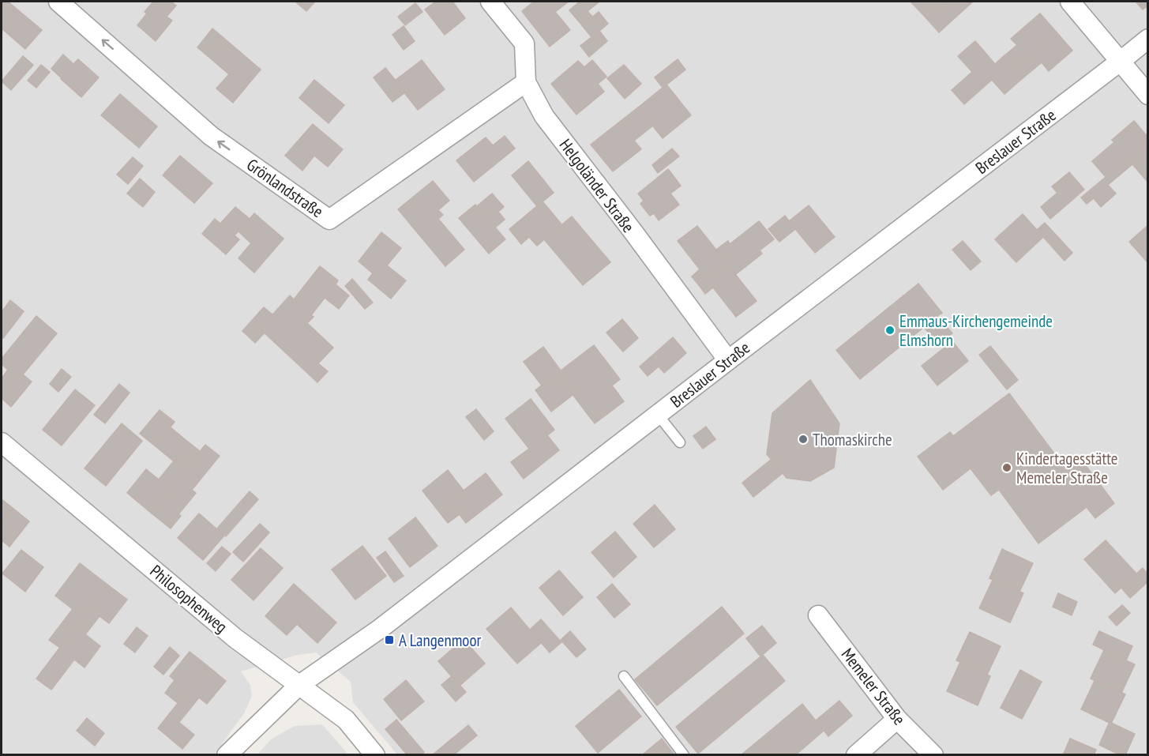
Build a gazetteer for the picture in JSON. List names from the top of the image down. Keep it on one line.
{"streets":{"street":["Breslauer Straße","Helgoländer Straße","Grönlandstraße","Philosophenweg","Memeler Straße"]},"crossings":[["Breslauer Straße","Helgoländer Straße"],["Breslauer Straße","Philosophenweg"],["Helgoländer Straße","Grönlandstraße"]],"one_way":["Grönlandstraße"],"places":{"other":["Emmaus-Kirchengemeinde Elmshorn","Thomaskirche","Kindertagesstätte Memeler Straße"],"transit":["A Langenmoor"]}}
